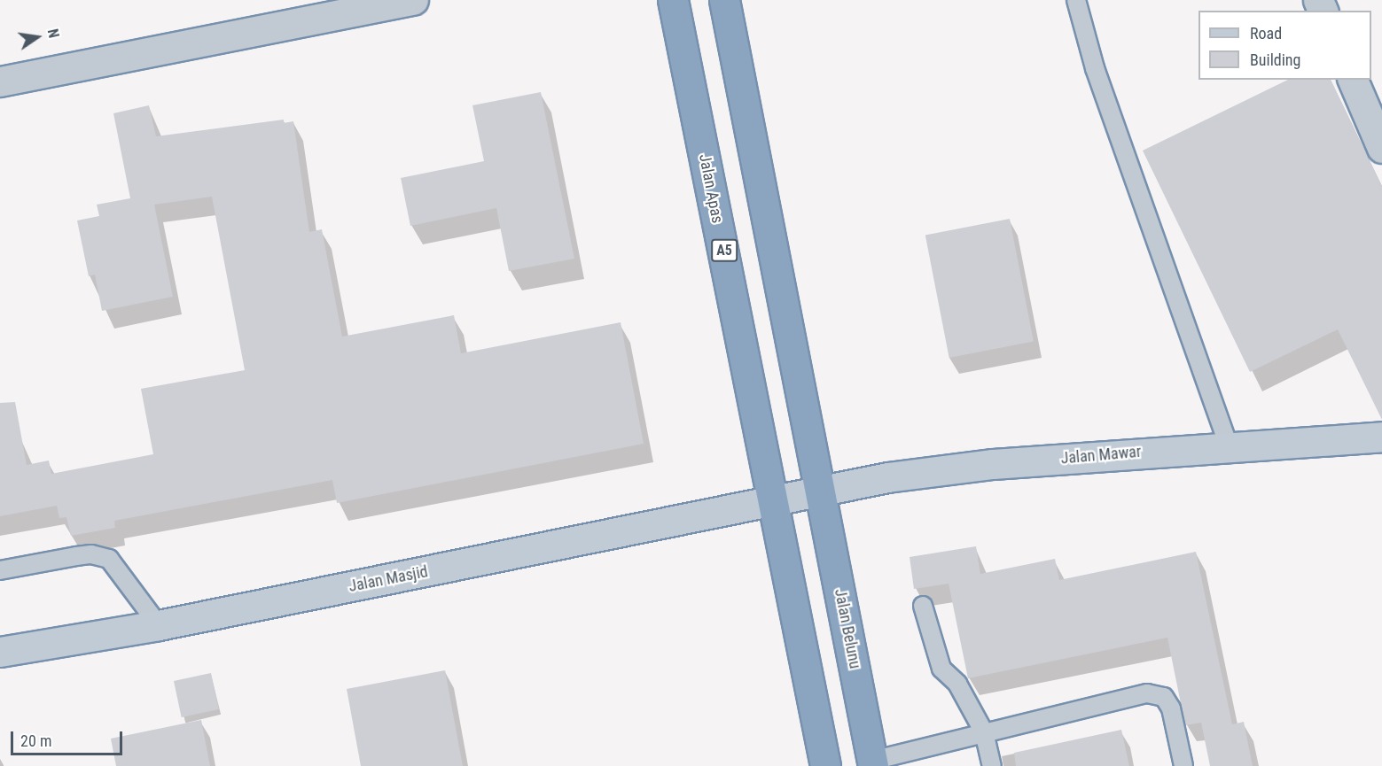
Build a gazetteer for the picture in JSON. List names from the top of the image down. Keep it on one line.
{"streets":{"highway":["Jalan Apas","A5","Jalan Belunu"],"street":["Jalan Mawar","Jalan Masjid"]},"crossings":[["Jalan Apas","A5"],["Jalan Apas","Jalan Mawar"],["Jalan Apas","Jalan Masjid"],["A5","Jalan Mawar"],["A5","Jalan Masjid"],["Jalan Mawar","Jalan Masjid"],["Jalan Mawar","Jalan Belunu"]],"legend":["Road","Building"],"scale_bar":"20 m","north":"right"}
